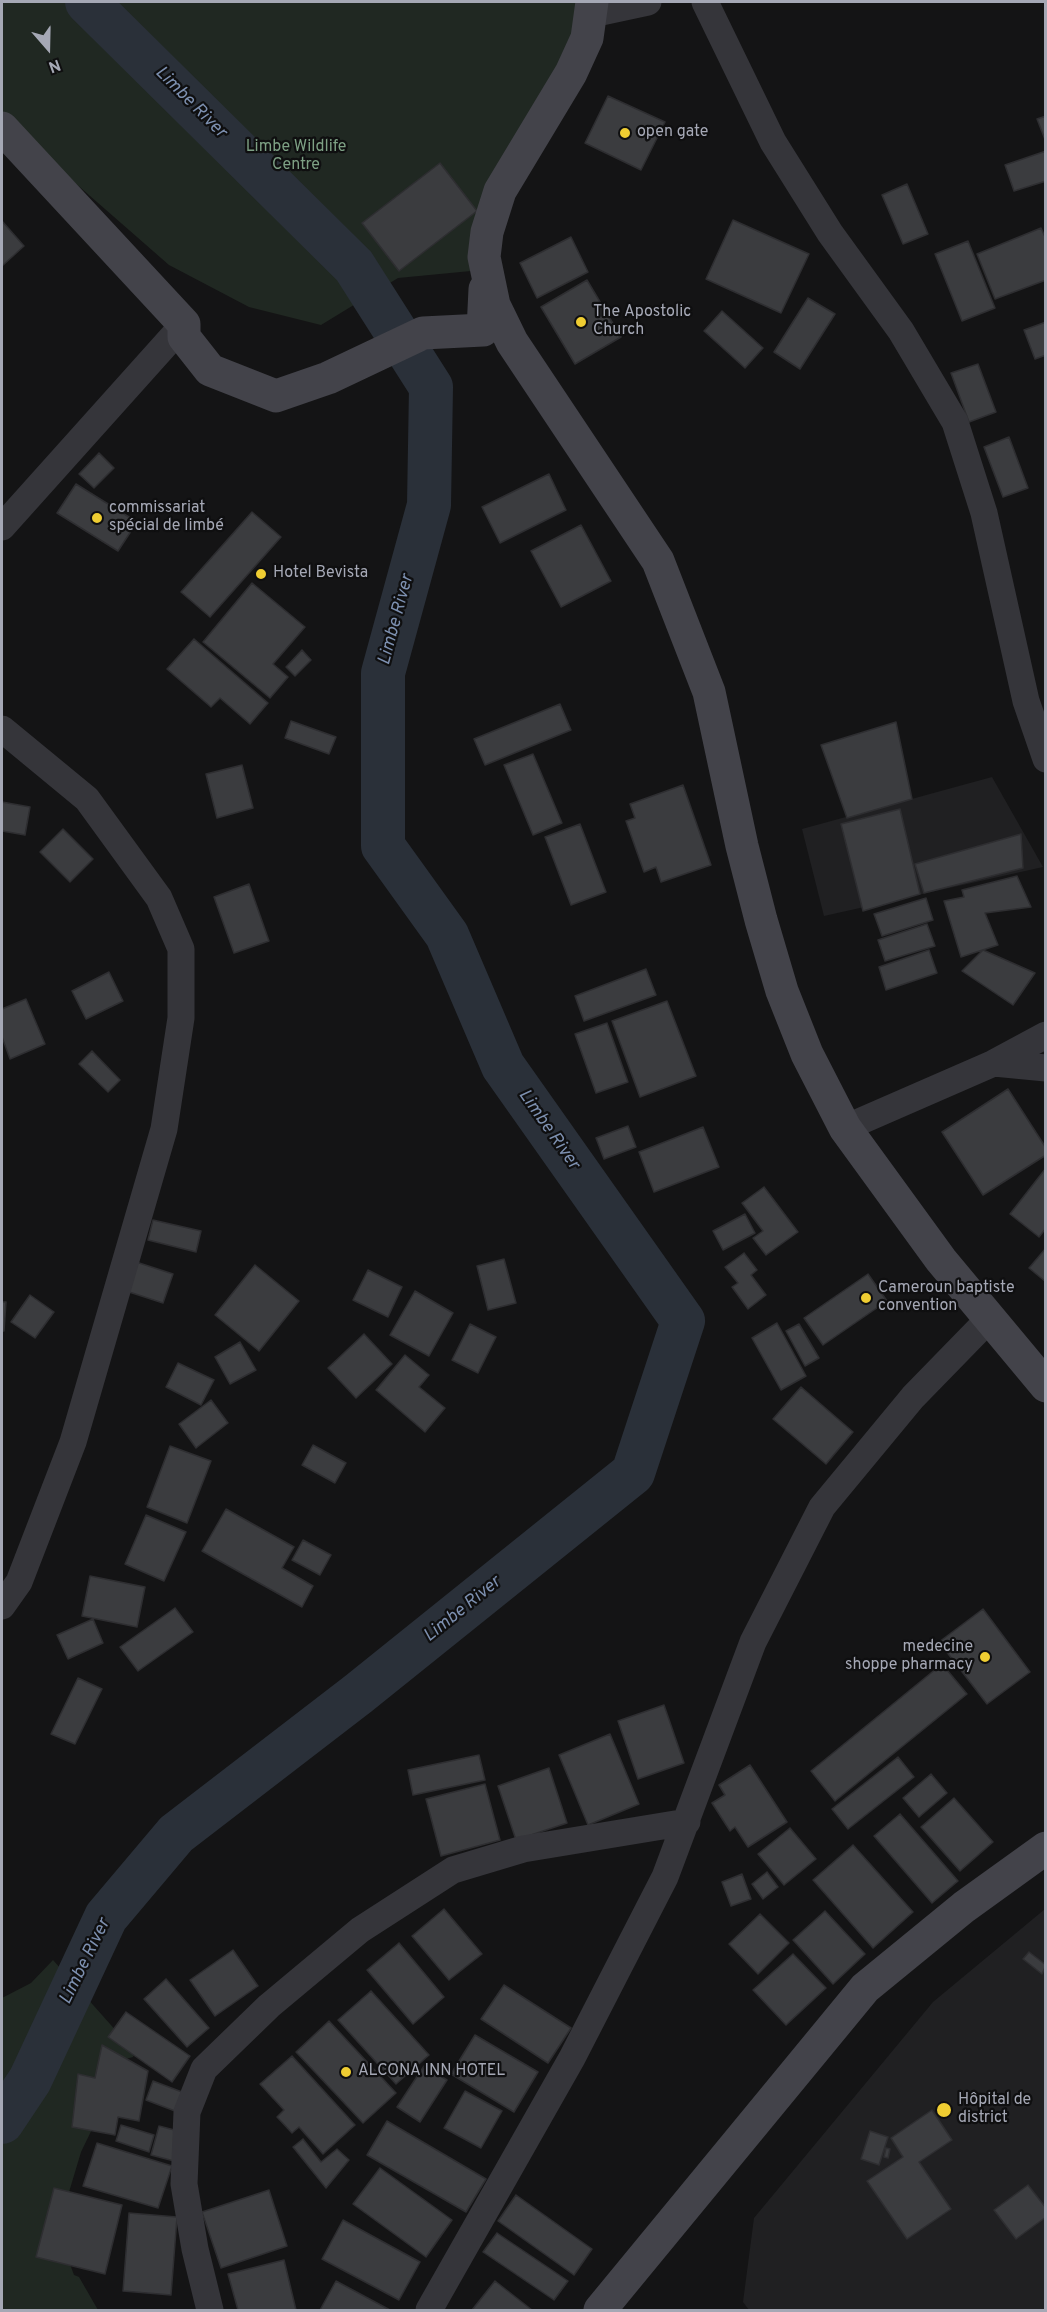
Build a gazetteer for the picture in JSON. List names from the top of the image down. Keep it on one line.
{"water":["Limbe River"],"parks":["Limbe Wildlife Centre"],"places":["open gate","The Apostolic Church","commissariat spécial de limbé","Hotel Bevista","Cameroun baptiste convention","medecine shoppe pharmacy","ALCONA INN HOTEL","Hôpital de district"],"north":"bottom"}
